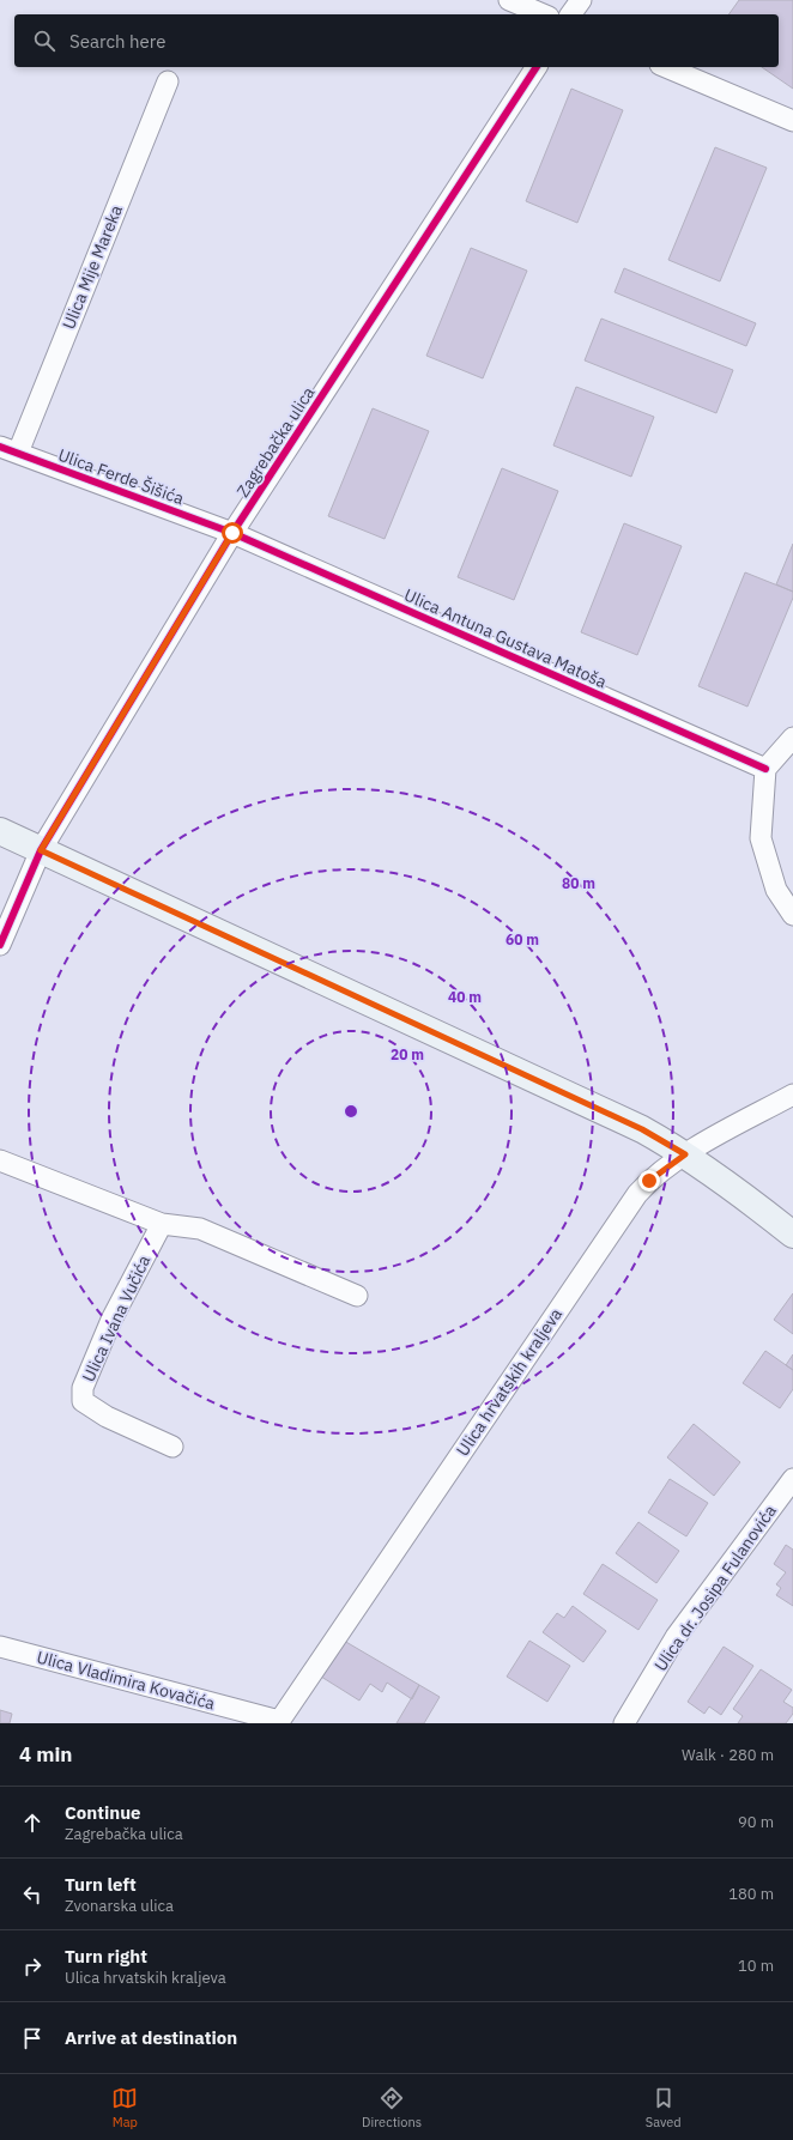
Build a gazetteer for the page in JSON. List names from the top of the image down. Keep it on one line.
{"streets":{"street":["Ulica Mije Mareka","Zagrebačka ulica","Ulica Ferde Šišića","Ulica Antuna Gustava Matoša","Ulica Ivana Vučića","Ulica hrvatskih kraljeva","Ulica dr. Josipa Fulanovića","Ulica Vladimira Kovačića"]},"crossings":[["Ulica Mije Mareka","Ulica Ferde Šišića"],["Zagrebačka ulica","Ulica Ferde Šišića"],["Zagrebačka ulica","Ulica Antuna Gustava Matoša"],["Ulica Ferde Šišića","Ulica Antuna Gustava Matoša"],["Ulica hrvatskih kraljeva","Ulica Vladimira Kovačića"]],"page":{"search":"Search here","heading":["4 min","Walk · 280 m"],"list":[["Continue","Zagrebačka ulica","90 m"],["Turn left","Zvonarska ulica","180 m"],["Turn right","Ulica hrvatskih kraljeva","10 m"],"Arrive at destination"],"nav":["Map","Directions","Saved"]},"rings":["80 m","60 m","40 m","20 m"]}
